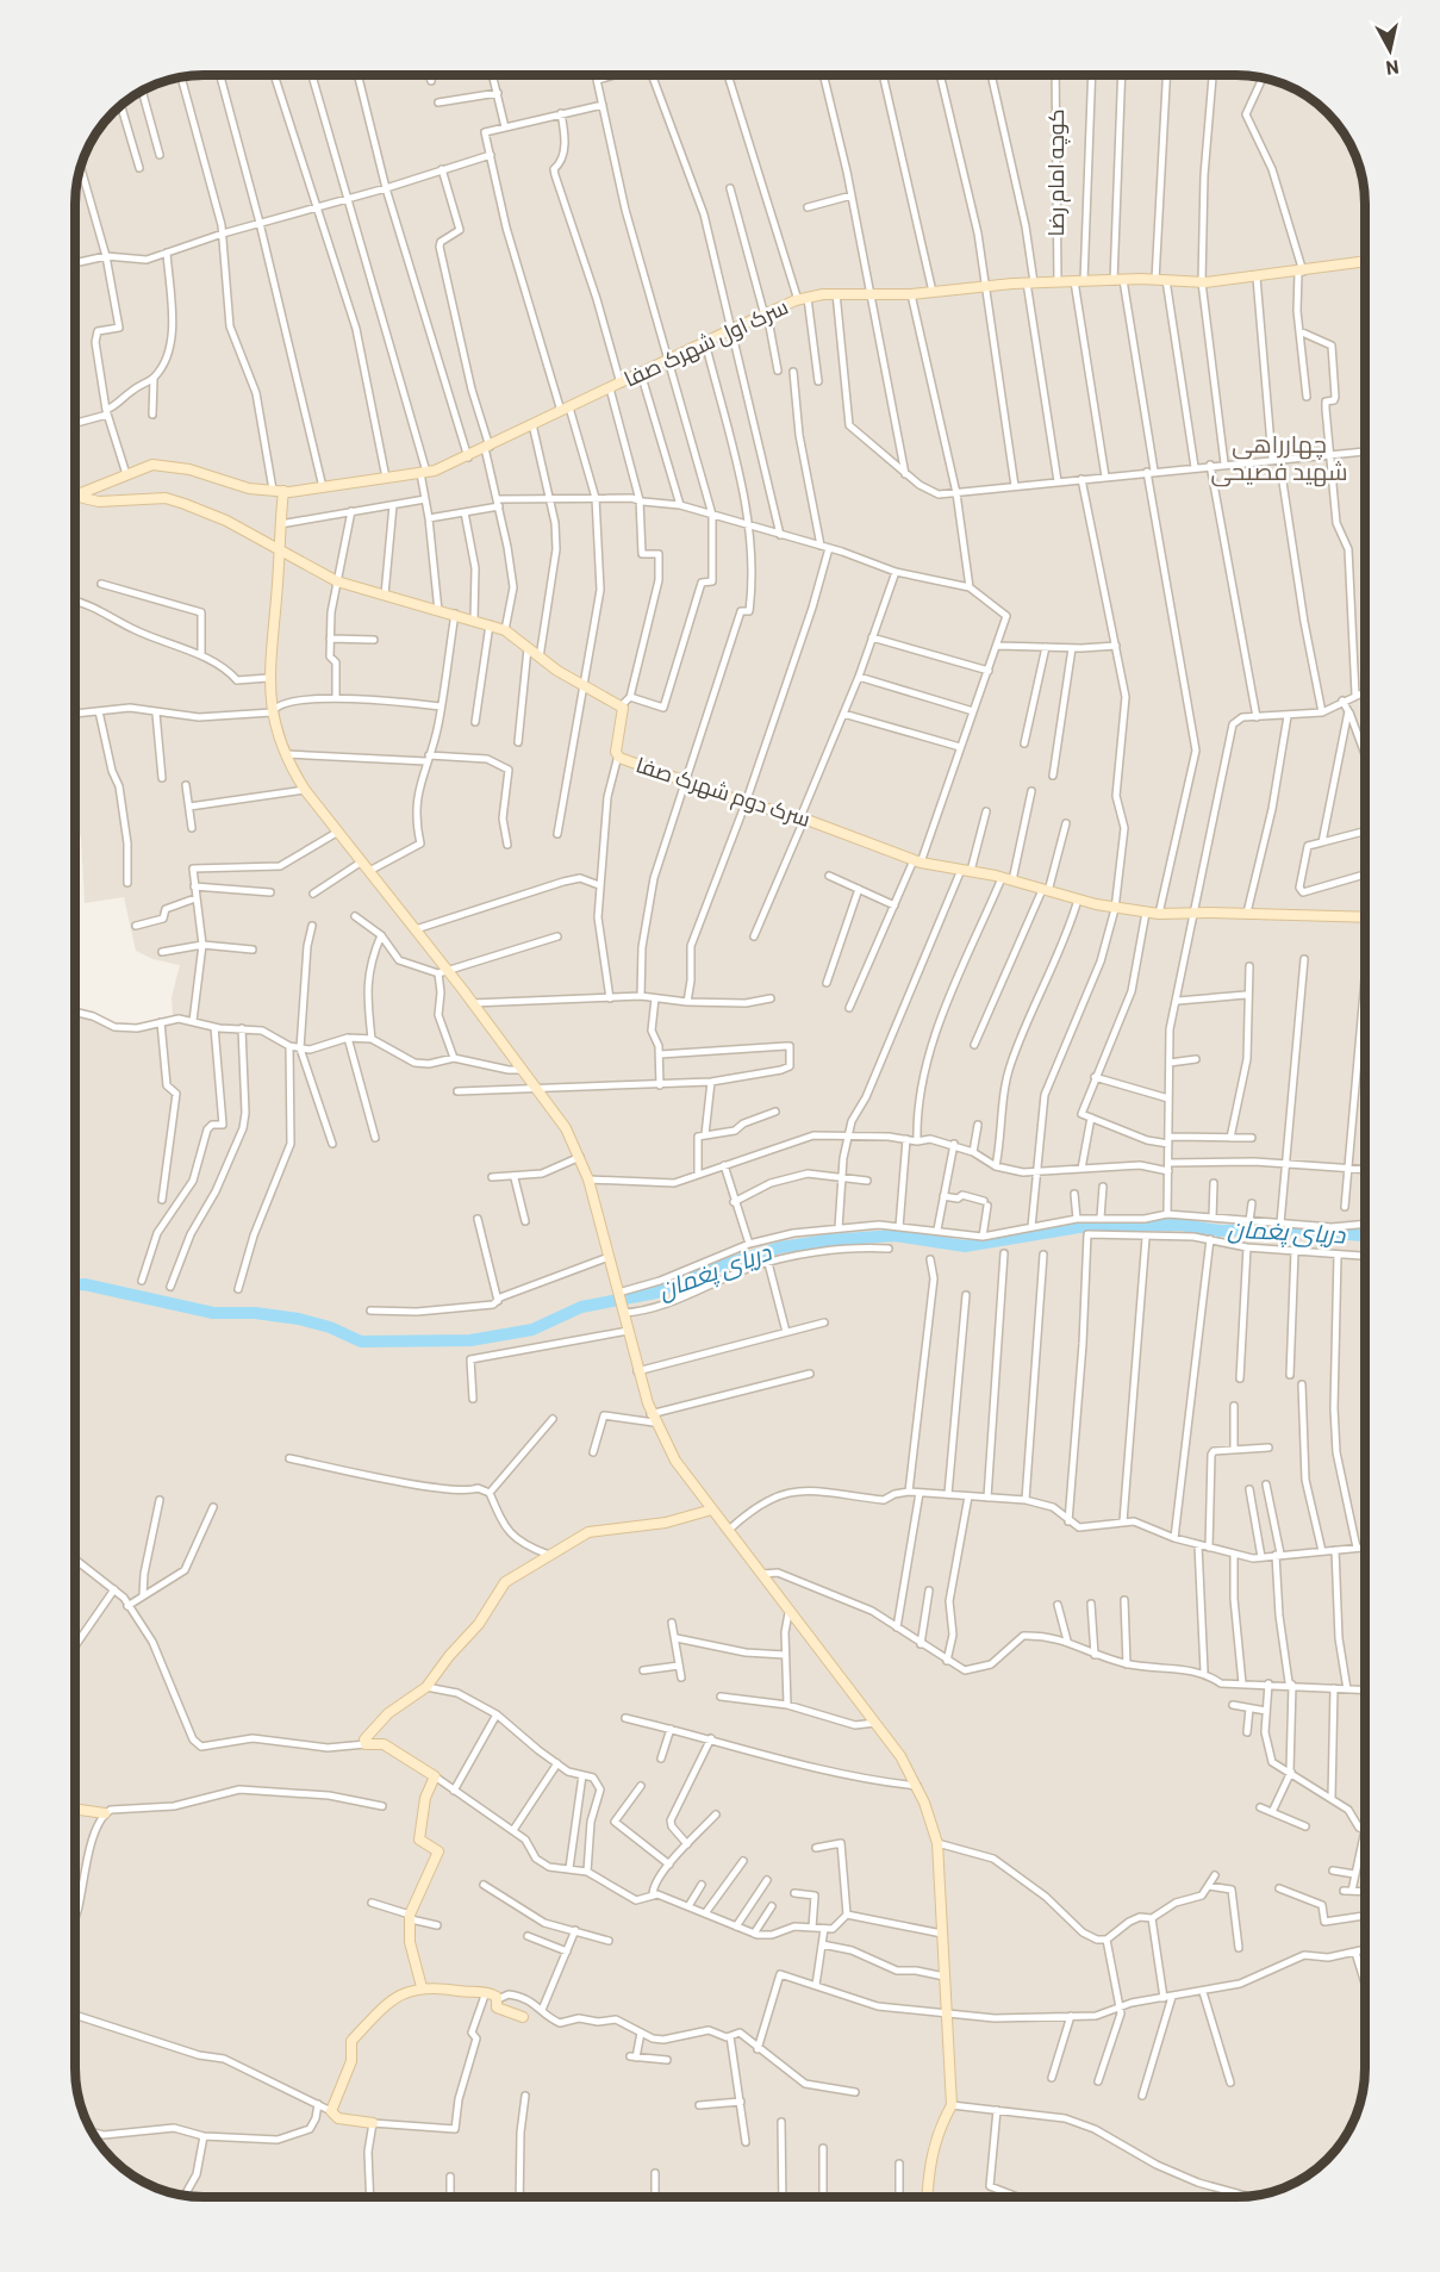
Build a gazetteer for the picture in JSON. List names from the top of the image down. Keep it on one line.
{"streets":{"street":["کوچه امام رضا","سرک اول شهرک صفا","سرک دوم شهرک صفا"]},"crossings":[["کوچه امام رضا","سرک اول شهرک صفا"]],"districts":["چهارراهی شهید فصیحی"],"water":["دریای پغمان"],"north":"bottom"}
